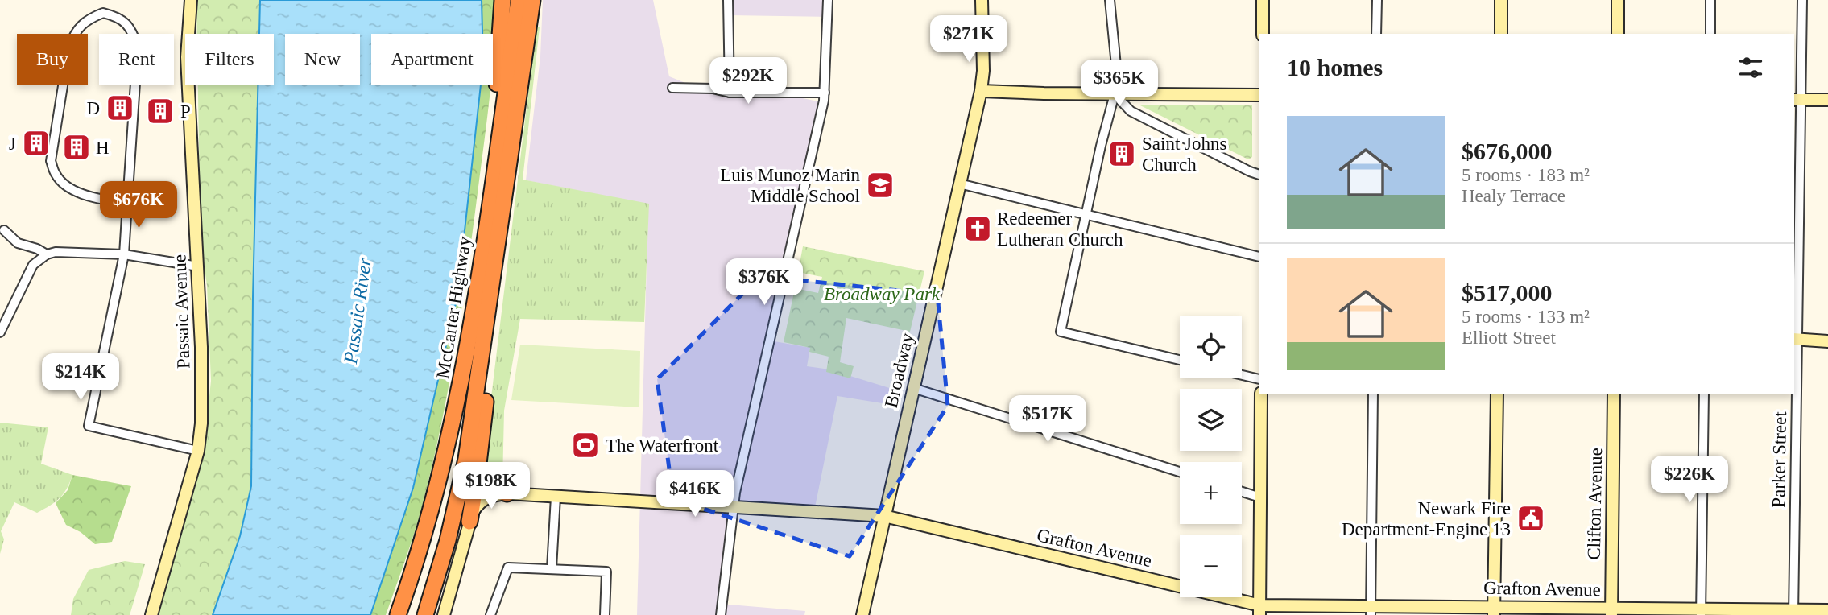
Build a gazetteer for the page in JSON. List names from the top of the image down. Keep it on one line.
{"streets":{"highway":["McCarter Highway"],"street":["Passaic Avenue","Broadway","Parker Street","Clifton Avenue","Grafton Avenue"]},"crossings":[["Broadway","Grafton Avenue"],["Parker Street","Grafton Avenue"],["Clifton Avenue","Grafton Avenue"]],"water":["Passaic River"],"parks":["Broadway Park"],"places":{"building":["D","P","J","H","Saint Johns Church"],"school or university":["Luis Munoz Marin Middle School"],"church":["Redeemer Lutheran Church"],"sports":["The Waterfront"],"public building":["Newark Fire Department-Engine 13"]},"page":{"price":["$271K","$292K","$365K","$676K","$376K","$214K","$517K","$226K","$198K","$416K"],"chip":["Buy","Rent","Filters","New","Apartment"],"heading":"10 homes","list":[{"name":"$676,000","note":"5 rooms · 183 m² · Healy Terrace"},{"name":"$517,000","note":"5 rooms · 133 m² · Elliott Street"}],"map_buttons":["+","−"]}}
